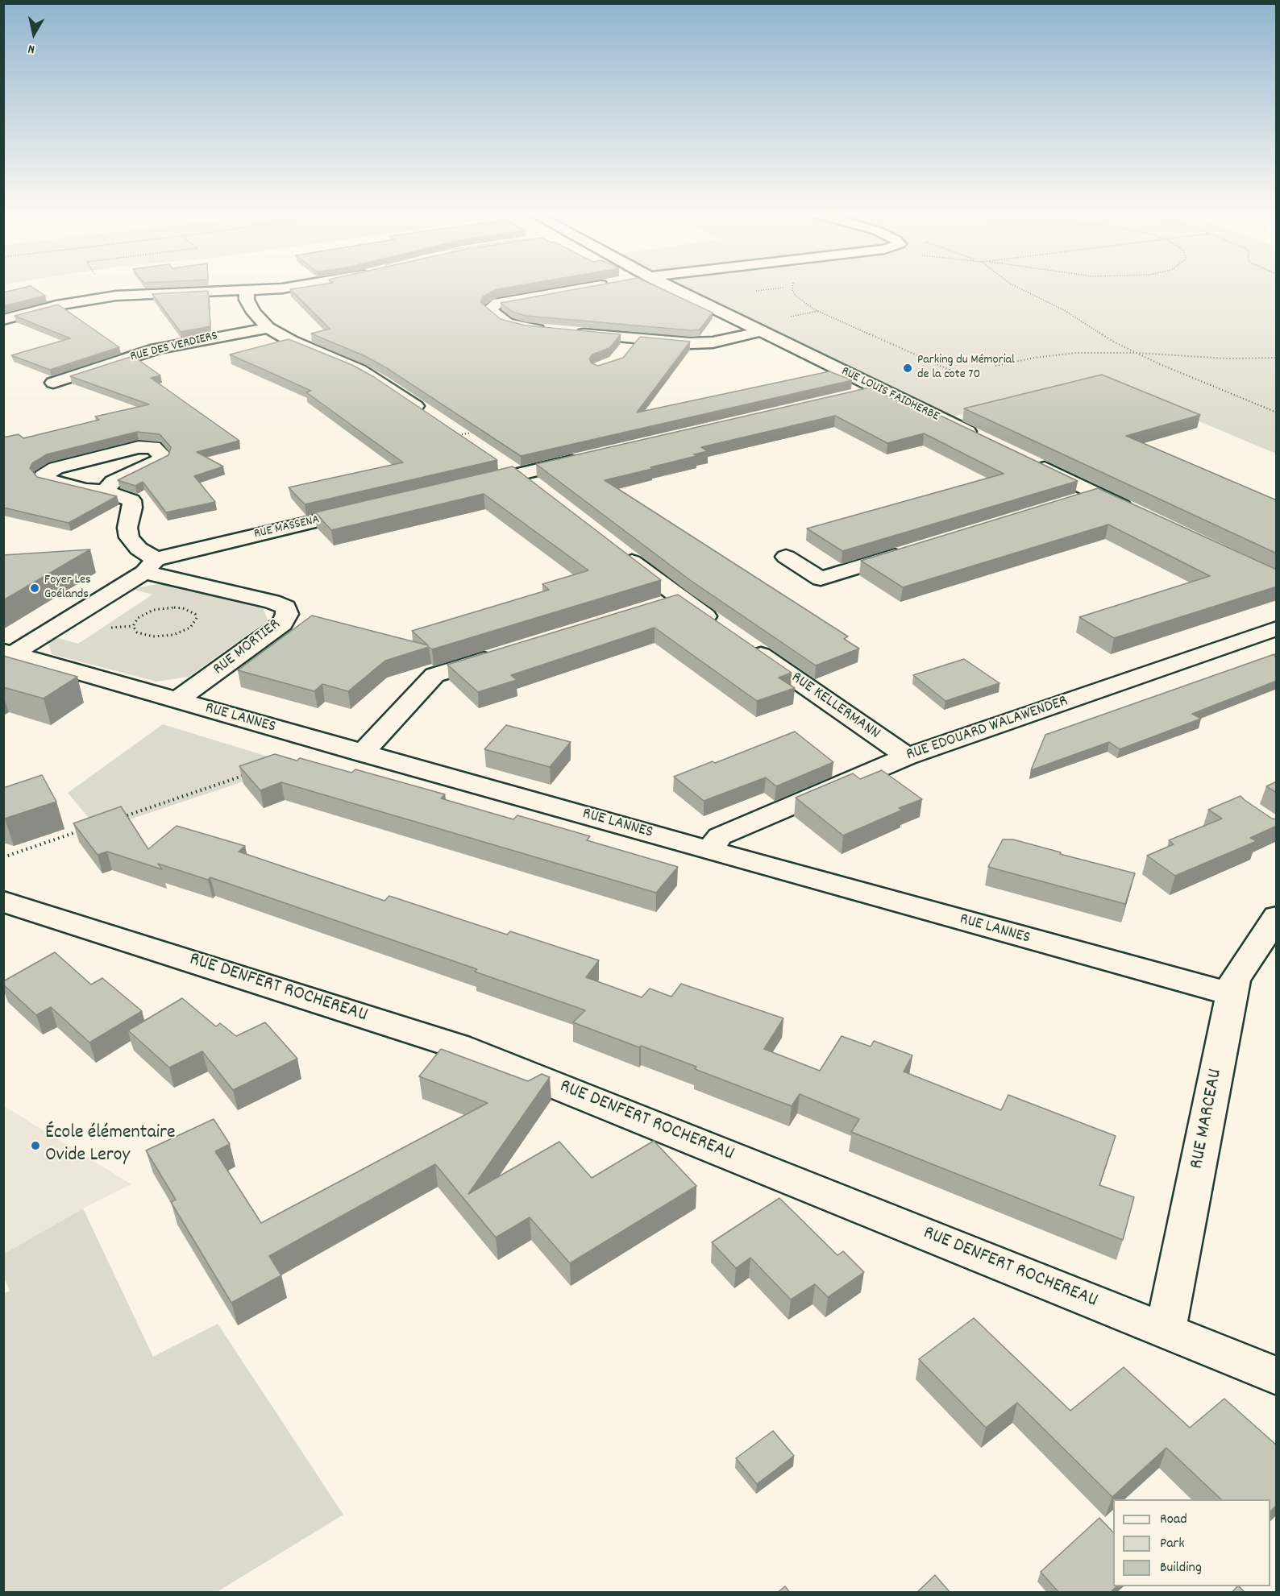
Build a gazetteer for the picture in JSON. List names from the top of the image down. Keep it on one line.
{"streets":{"street":["RUE DES VERDIERS","RUE LOUIS FAIDHERBE","RUE MASSENA","RUE MORTIER","RUE KELLERMANN","RUE LANNES","RUE EDOUARD WALAWENDER","RUE DENFERT ROCHEREAU","RUE MARCEAU"]},"crossings":[["RUE MASSENA","RUE MORTIER"],["RUE MASSENA","RUE LANNES"],["RUE MORTIER","RUE LANNES"],["RUE KELLERMANN","RUE EDOUARD WALAWENDER"],["RUE LANNES","RUE EDOUARD WALAWENDER"],["RUE LANNES","RUE MARCEAU"],["RUE DENFERT ROCHEREAU","RUE MARCEAU"]],"places":["Parking du Mémorial de la cote 70","Foyer Les Goélands","École élémentaire Ovide Leroy"],"legend":["Road","Park","Building"],"north":"bottom"}
